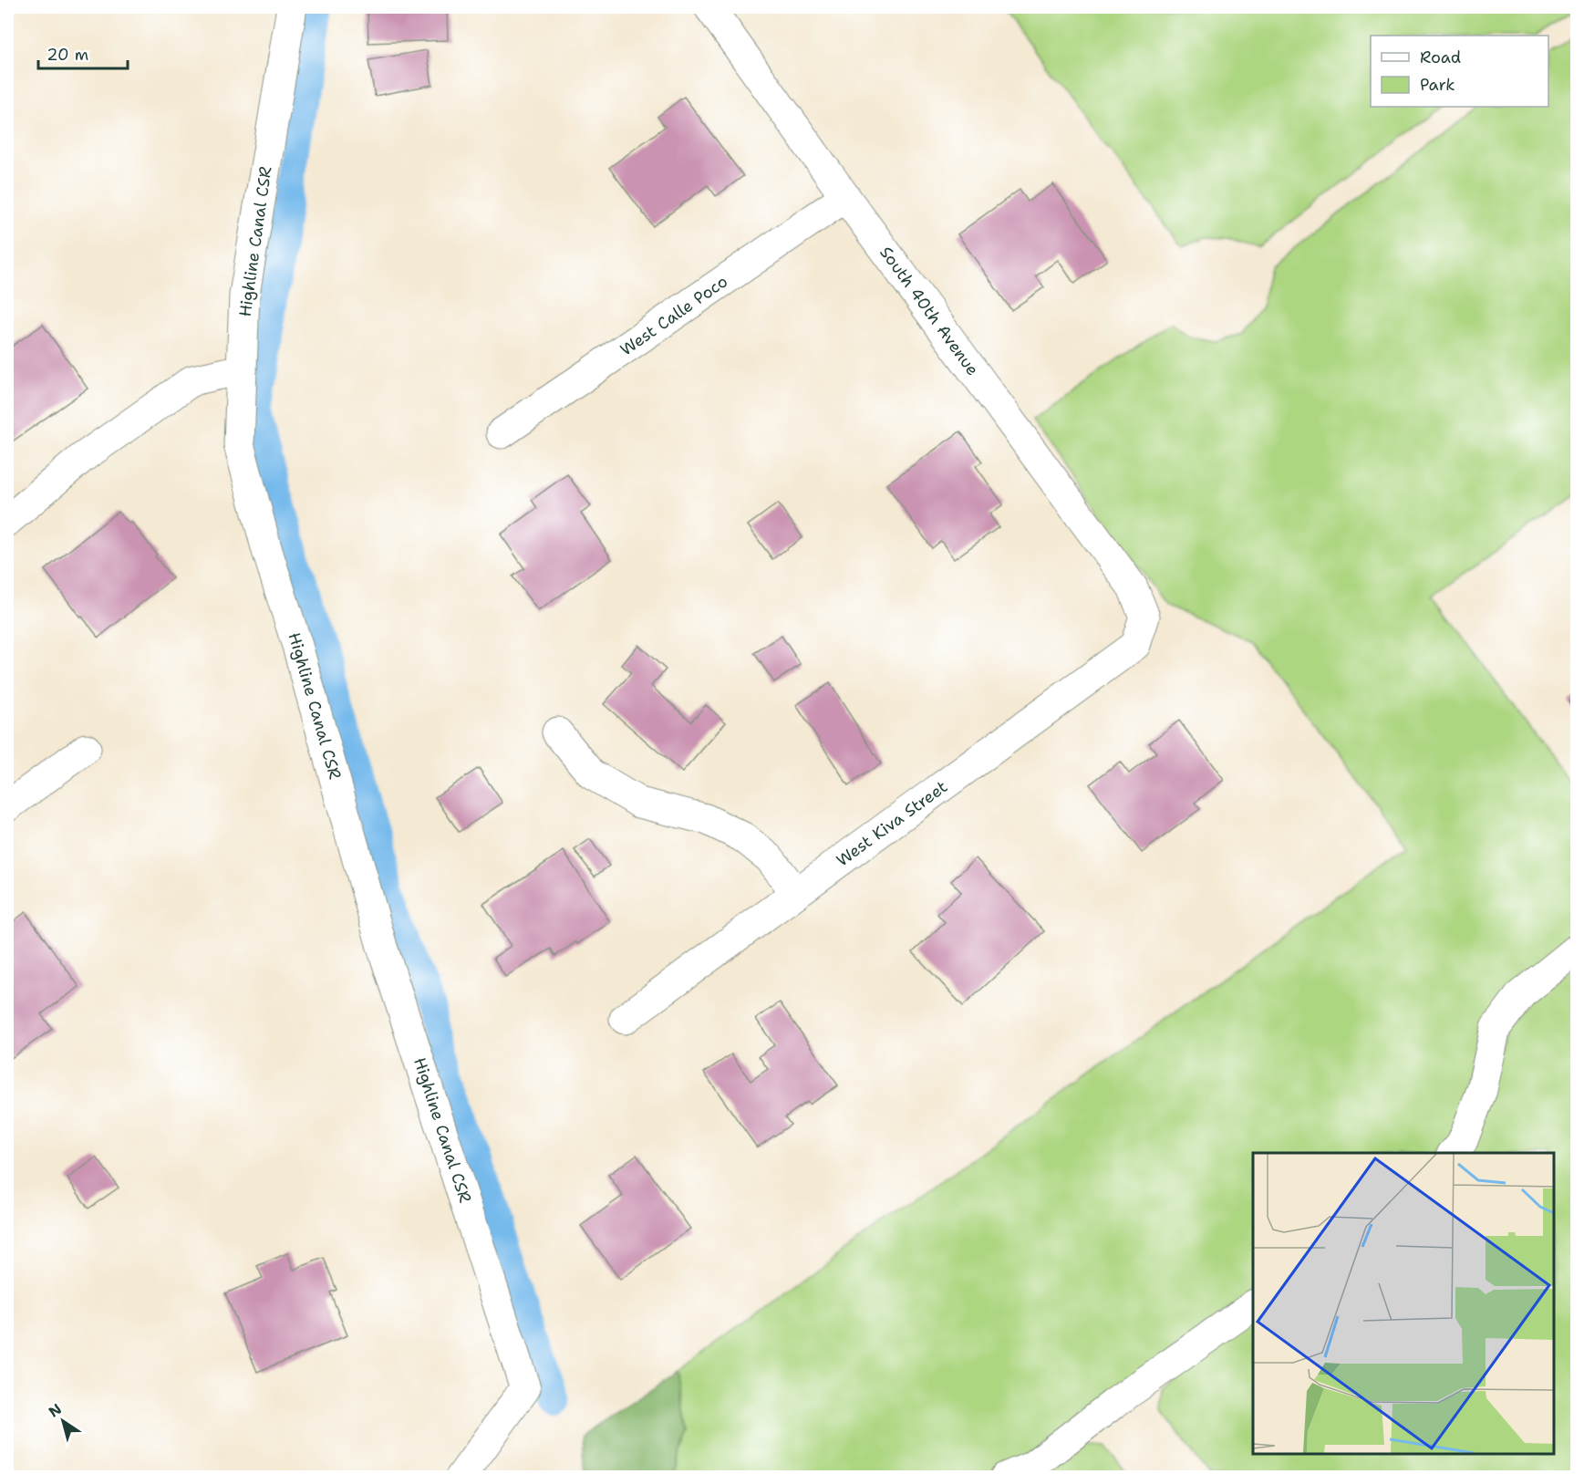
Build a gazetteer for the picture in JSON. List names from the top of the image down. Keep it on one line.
{"streets":{"street":["Highline Canal CSR","South 40th Avenue","West Calle Poco","West Kiva Street"]},"crossings":[["South 40th Avenue","West Calle Poco"],["South 40th Avenue","West Kiva Street"]],"legend":["Road","Park"],"scale_bar":"20 m","north":"top left"}
